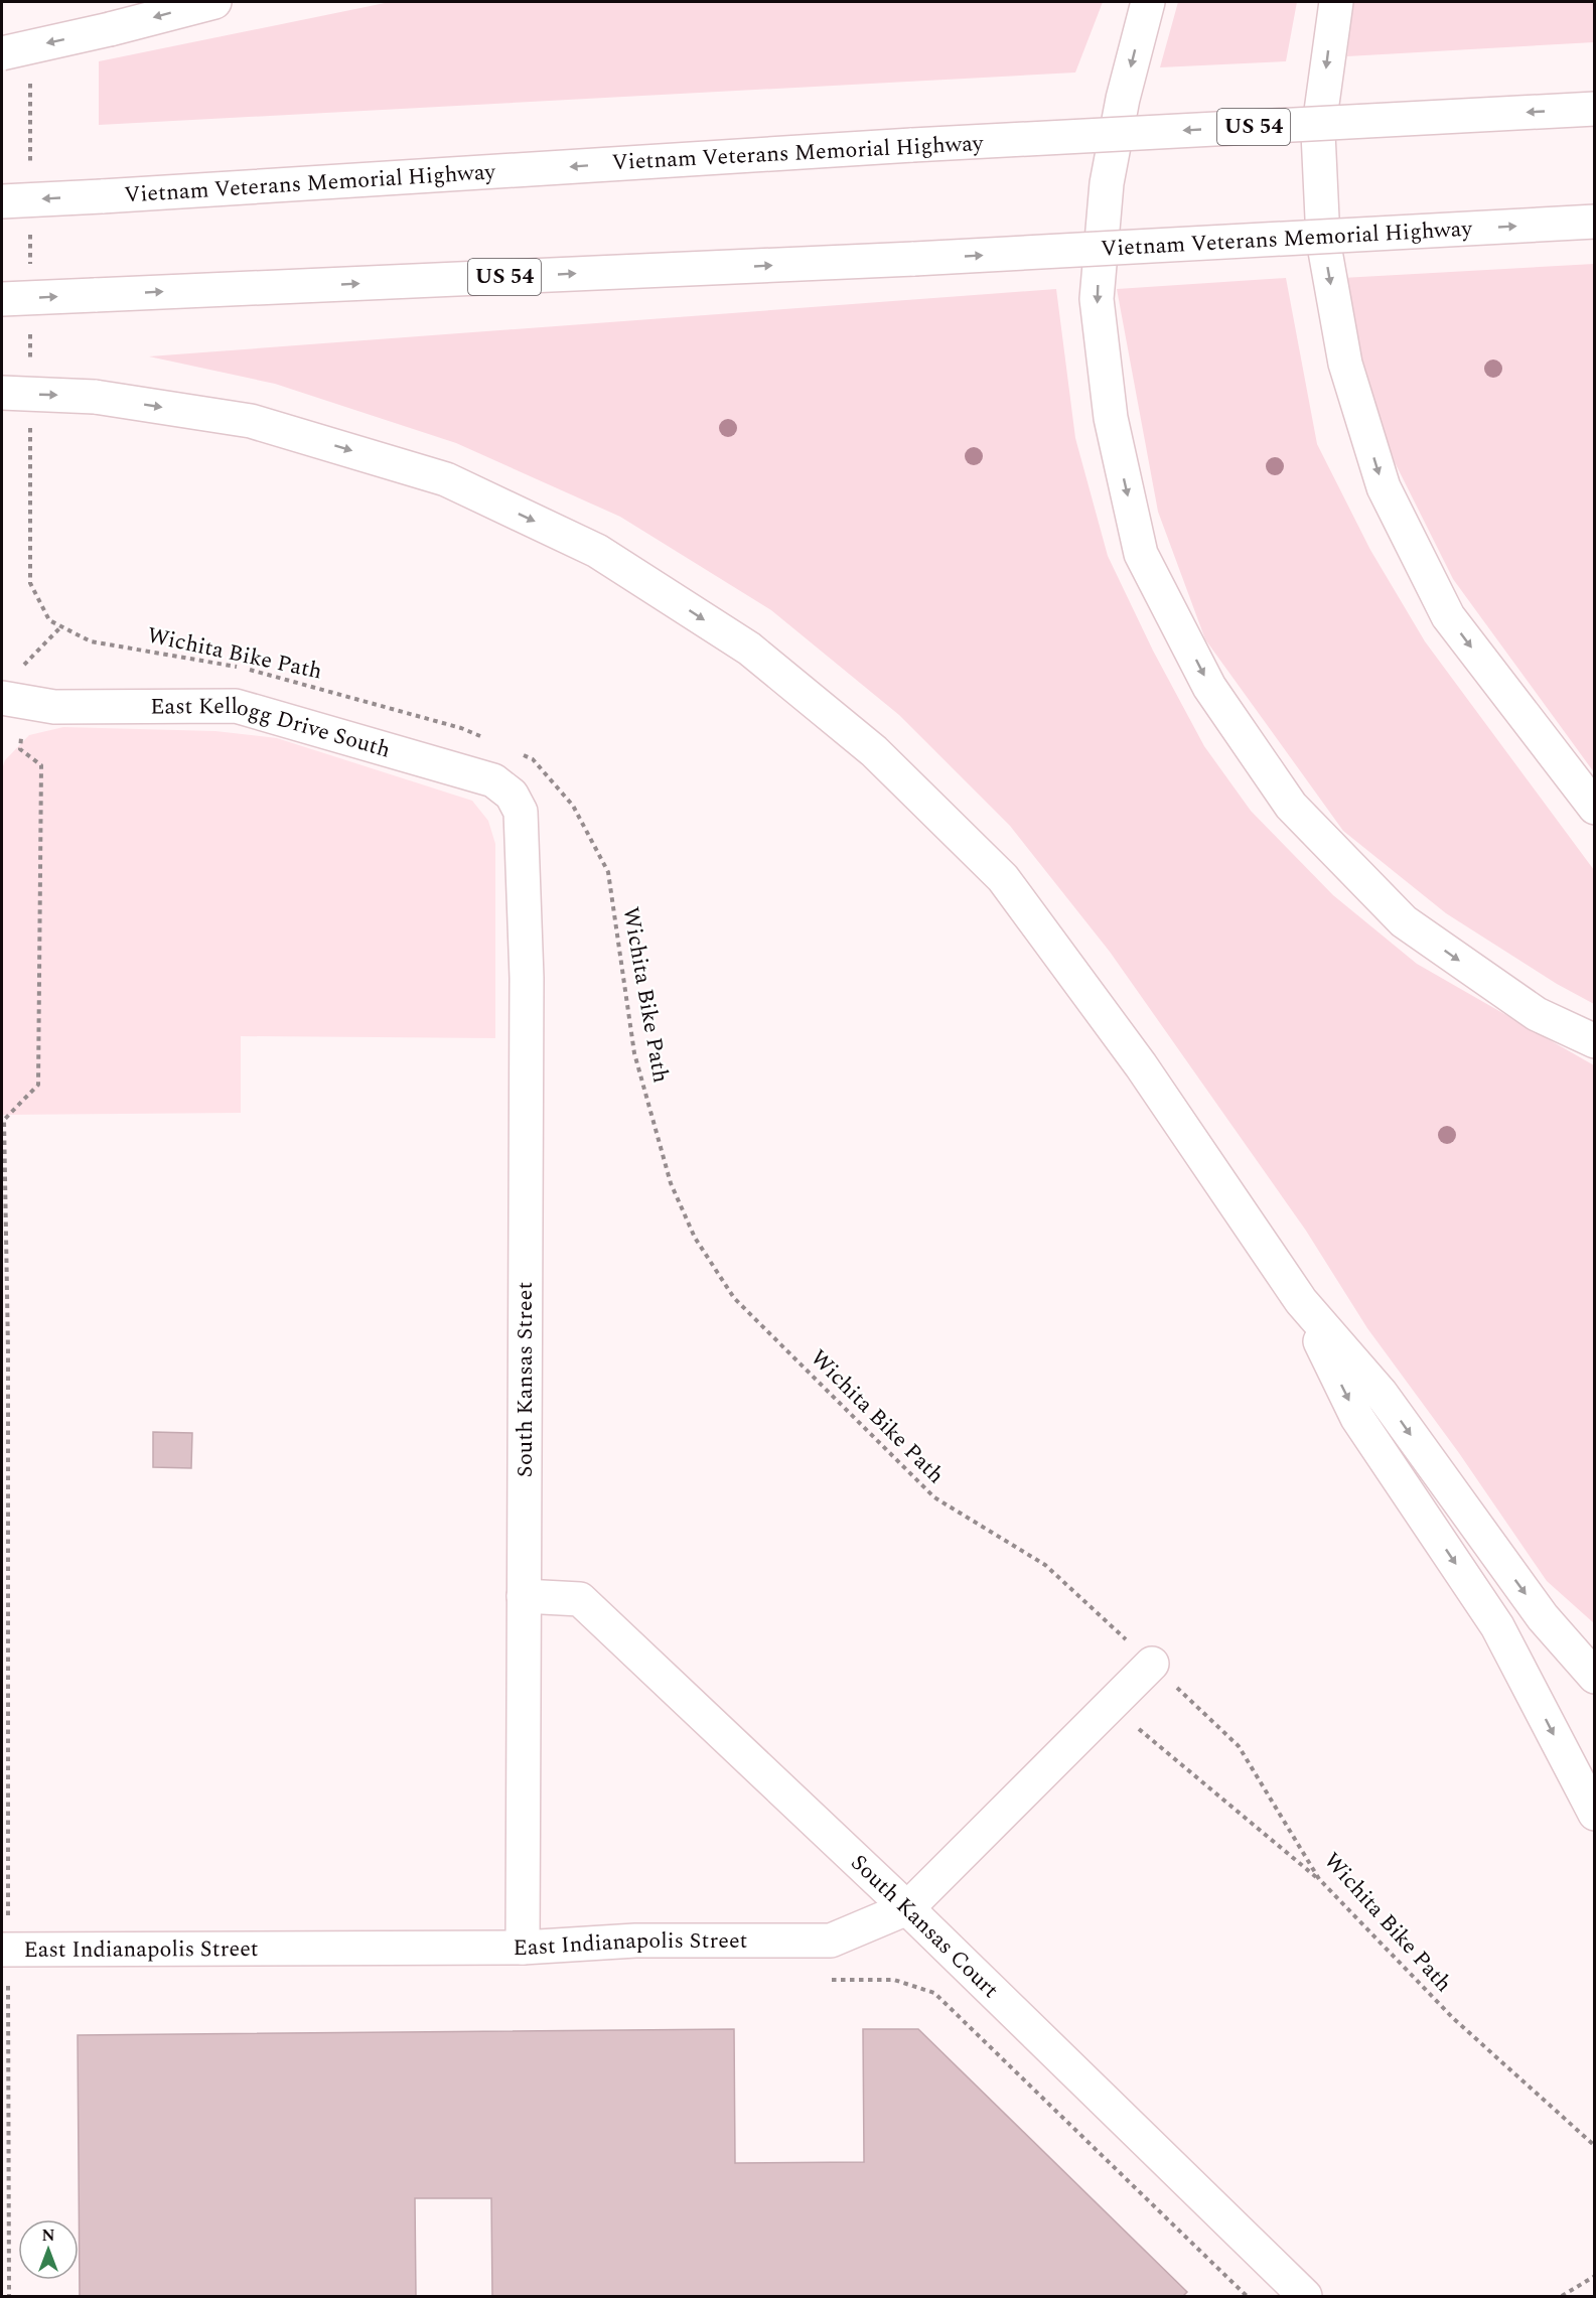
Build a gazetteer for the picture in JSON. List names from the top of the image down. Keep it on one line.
{"streets":{"main road":["US 54","Vietnam Veterans Memorial Highway","East Kellogg Drive South","South Kansas Street","South Kansas Court","East Indianapolis Street"],"path":["Wichita Bike Path"]},"crossings":[["Wichita Bike Path","East Indianapolis Street"],["East Kellogg Drive South","South Kansas Street"],["South Kansas Street","South Kansas Court"],["South Kansas Street","East Indianapolis Street"],["South Kansas Court","East Indianapolis Street"]],"north":"top"}
